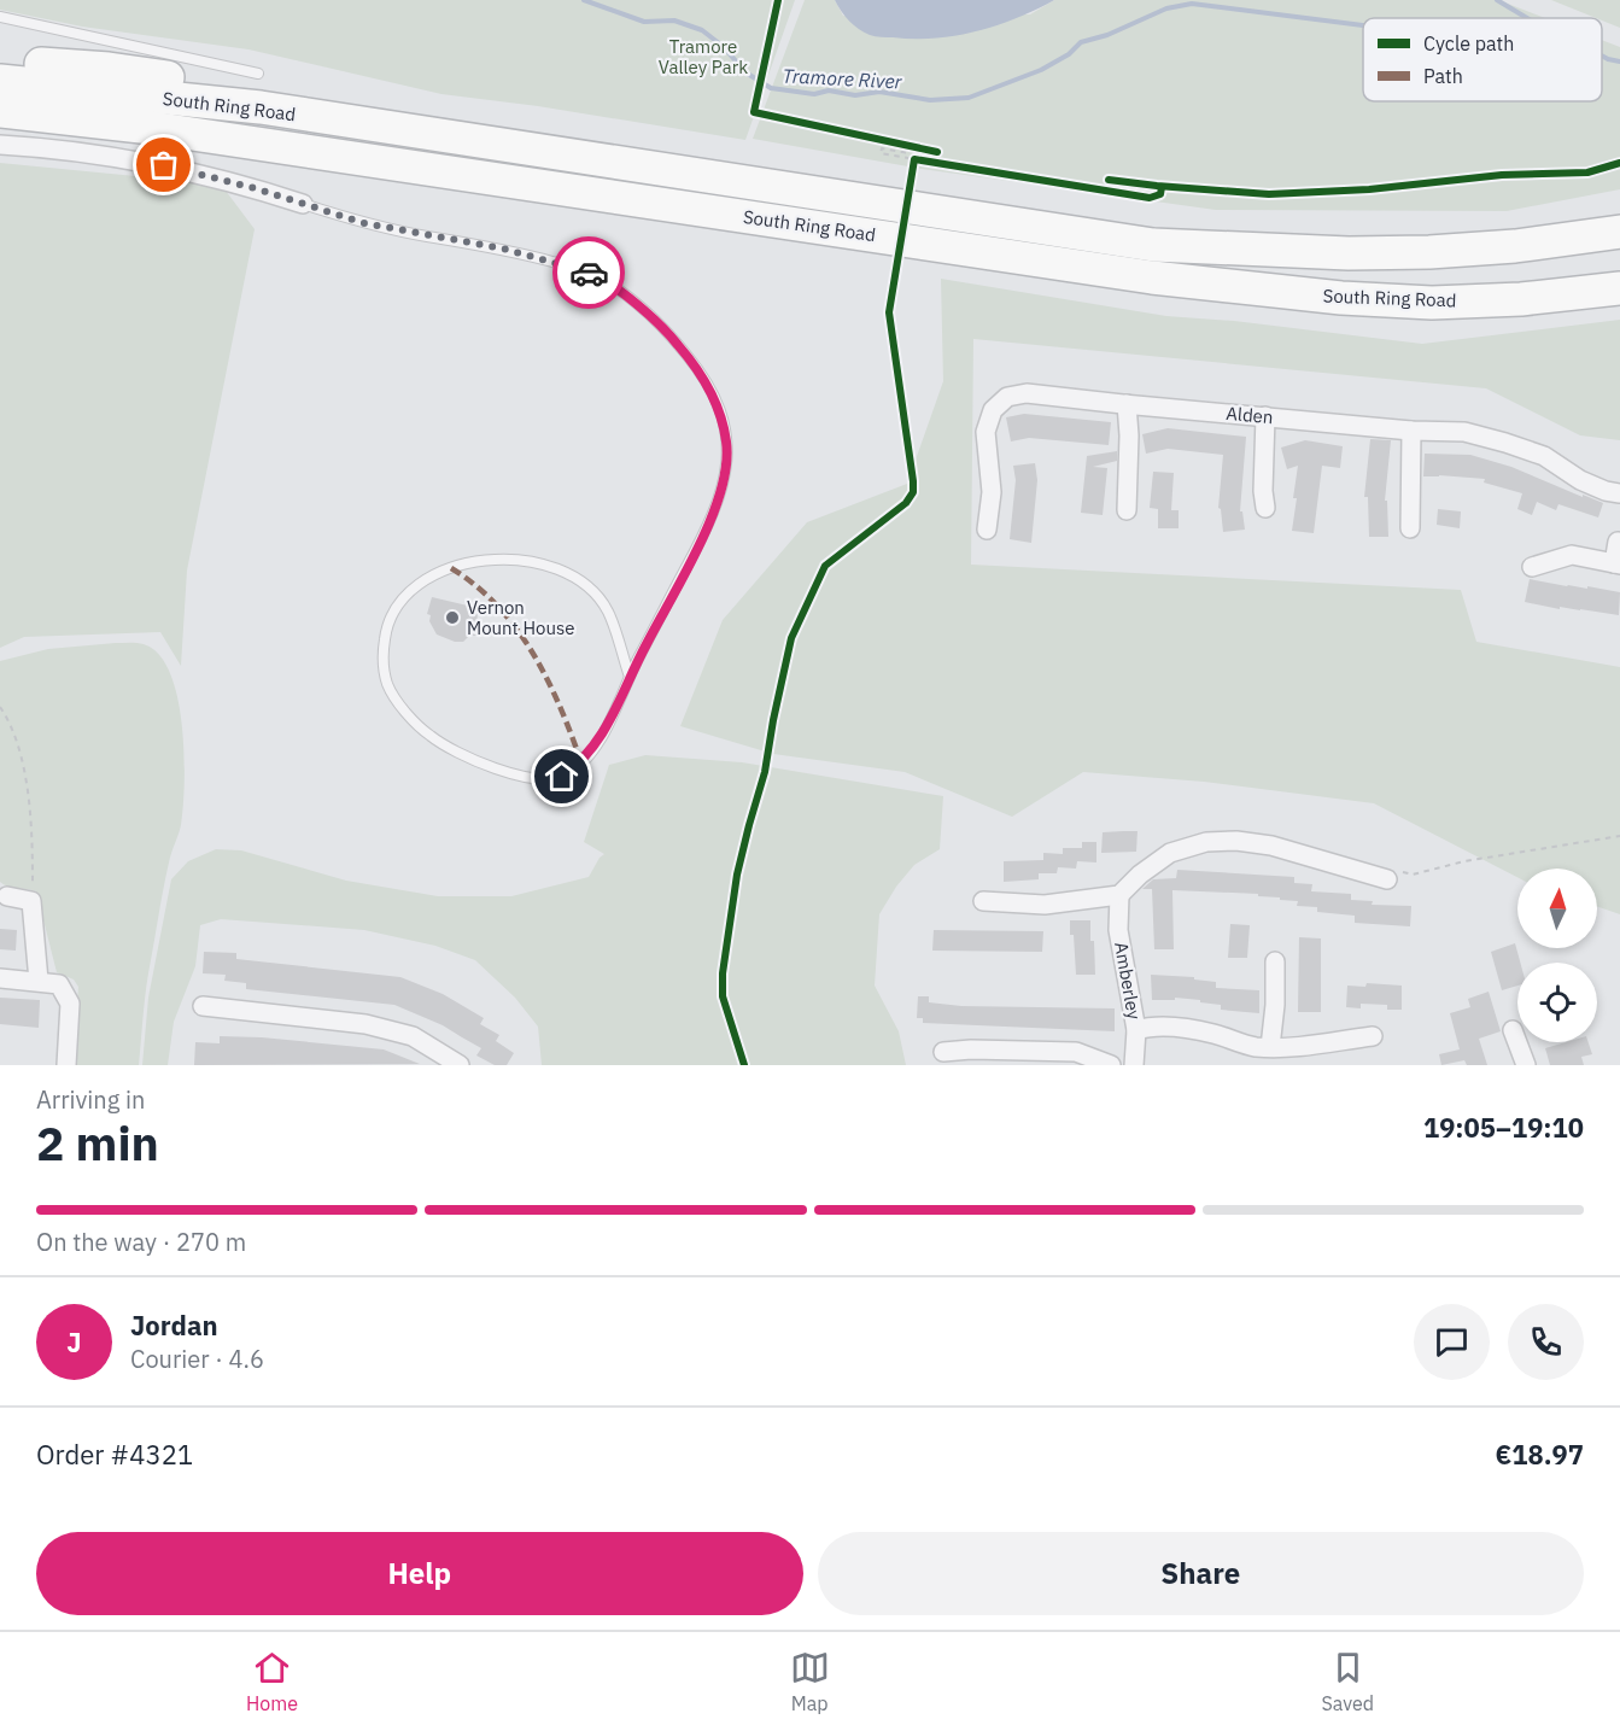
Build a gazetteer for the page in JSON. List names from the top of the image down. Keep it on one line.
{"streets":{"highway":["South Ring Road"],"street":["Alden","Amberley"]},"water":["Tramore River"],"parks":["Tramore Valley Park"],"places":["Vernon Mount House"],"legend":["Cycle path","Path"],"north":"top","page":{"heading":["2 min","Arriving in","19:05–19:10"],"panel":["Jordan","Courier · 4.6","Order #4321","€18.97"],"bar":"On the way · 270 m","round":"J","buttons":["Help","Share"],"tabs":["Home","Map","Saved"]}}
